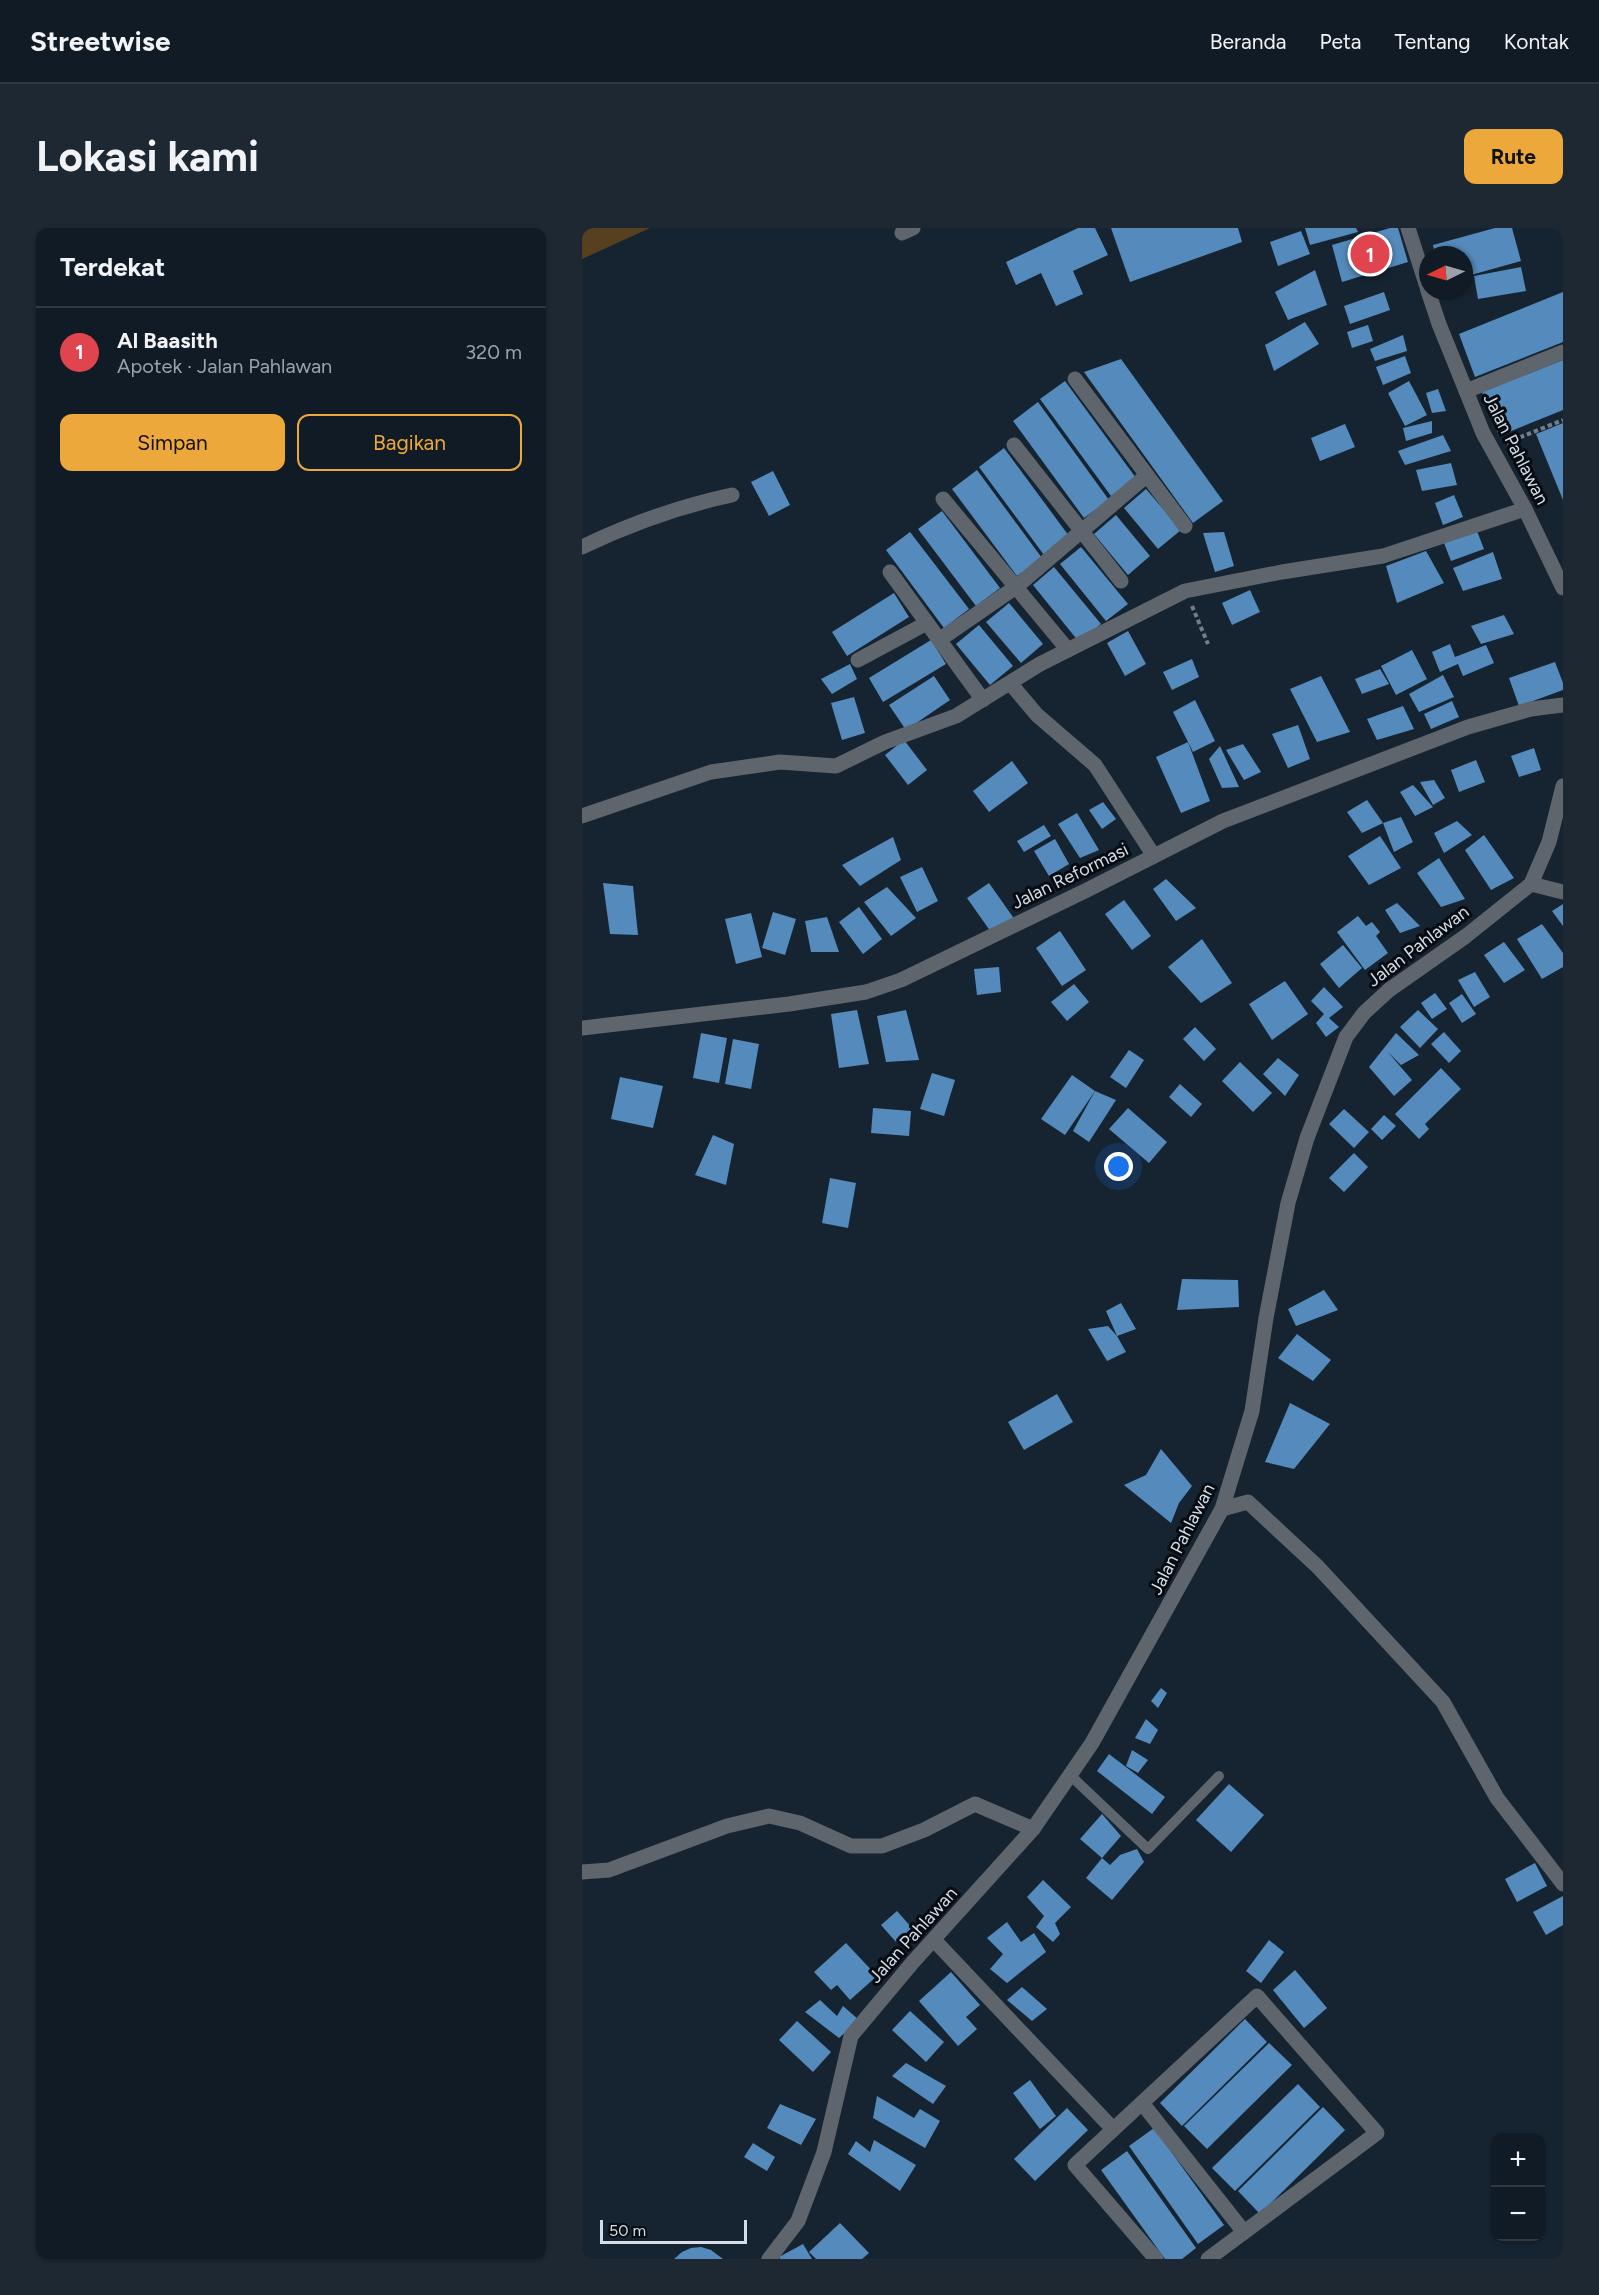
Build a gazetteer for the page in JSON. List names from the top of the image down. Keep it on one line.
{"streets":{"street":["Jalan Pahlawan","Jalan Reformasi"]},"scale_bar":"50 m","north":"left","page":{"header":"Streetwise","nav":["Beranda","Peta","Tentang","Kontak"],"buttons":["Rute",["Simpan","Bagikan"]],"title":"Lokasi kami","heading":"Terdekat","pins":"1","list":[{"mark":"1","name":"Al Baasith","note":"Apotek · Jalan Pahlawan","value":"320 m"}],"map_buttons":["+","−"],"scale":"50 m"}}
